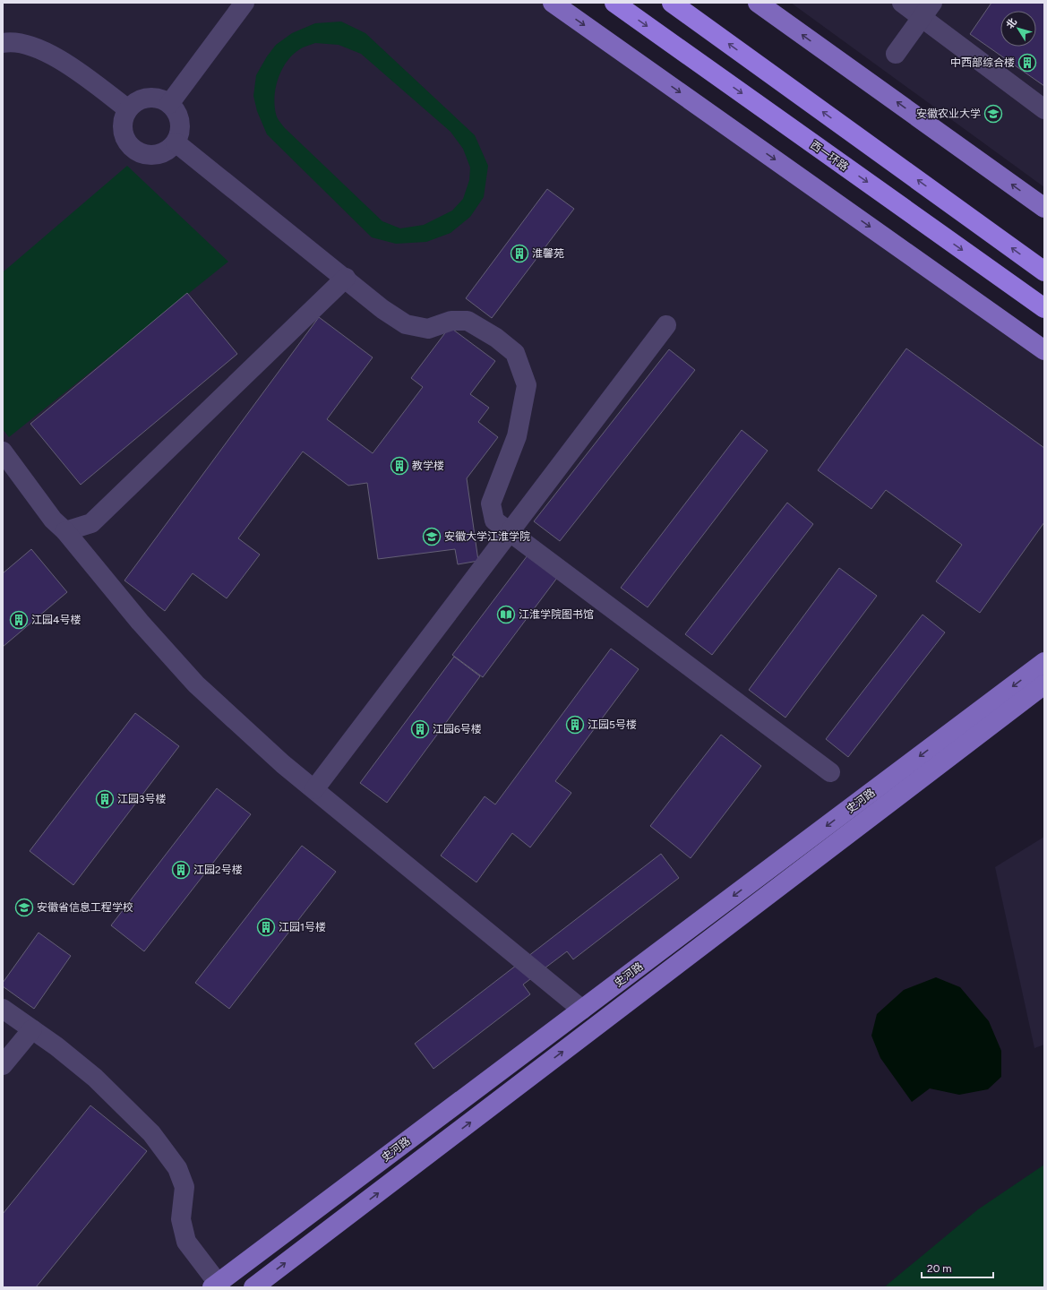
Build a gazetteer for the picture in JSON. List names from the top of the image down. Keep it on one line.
{"streets":{"highway":["西一环路"],"main road":["史河路"]},"places":{"building":["中西部综合楼","淮馨苑","教学楼","江园4号楼","江园5号楼","江园6号楼","江园3号楼","江园2号楼","江园1号楼"],"school or university":["安徽农业大学","安徽大学江淮学院","安徽省信息工程学校"],"library":["江淮学院图书馆"]},"scale_bar":"20 m","north":"top left"}
